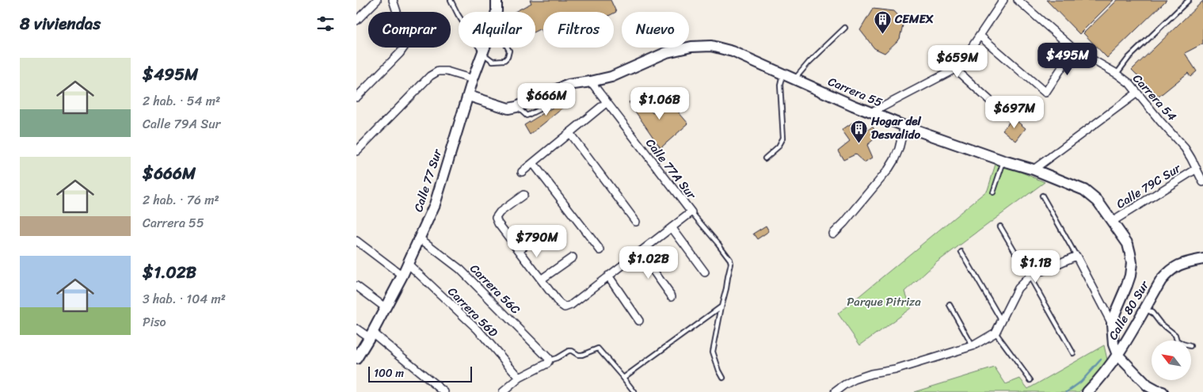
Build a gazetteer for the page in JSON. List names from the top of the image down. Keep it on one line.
{"streets":{"street":["Carrera 55","Carrera 54","Calle 77A Sur","Calle 77 Sur","Calle 79C Sur","Carrera 56C","Calle 80 Sur","Carrera 56D"]},"crossings":[["Carrera 55","Calle 77A Sur"],["Carrera 55","Calle 77 Sur"],["Carrera 55","Calle 79C Sur"],["Carrera 55","Calle 80 Sur"],["Carrera 54","Calle 79C Sur"],["Calle 77 Sur","Carrera 56C"],["Calle 77 Sur","Carrera 56D"]],"parks":["Parque Pitriza"],"places":{"building":["CEMEX","Hogar del Desvalido"]},"scale_bar":"100 m","north":"top left","page":{"heading":"8 viviendas","chip":["Comprar","Alquilar","Filtros","Nuevo"],"price":["$495M","$659M","$666M","$1.06B","$697M","$790M","$1.02B","$1.1B"],"list":[{"name":"$495M","note":"2 hab. · 54 m² · Calle 79A Sur"},{"name":"$666M","note":"2 hab. · 76 m² · Carrera 55"},{"name":"$1.02B","note":"3 hab. · 104 m² · Piso"}],"scale":"100 m"}}
